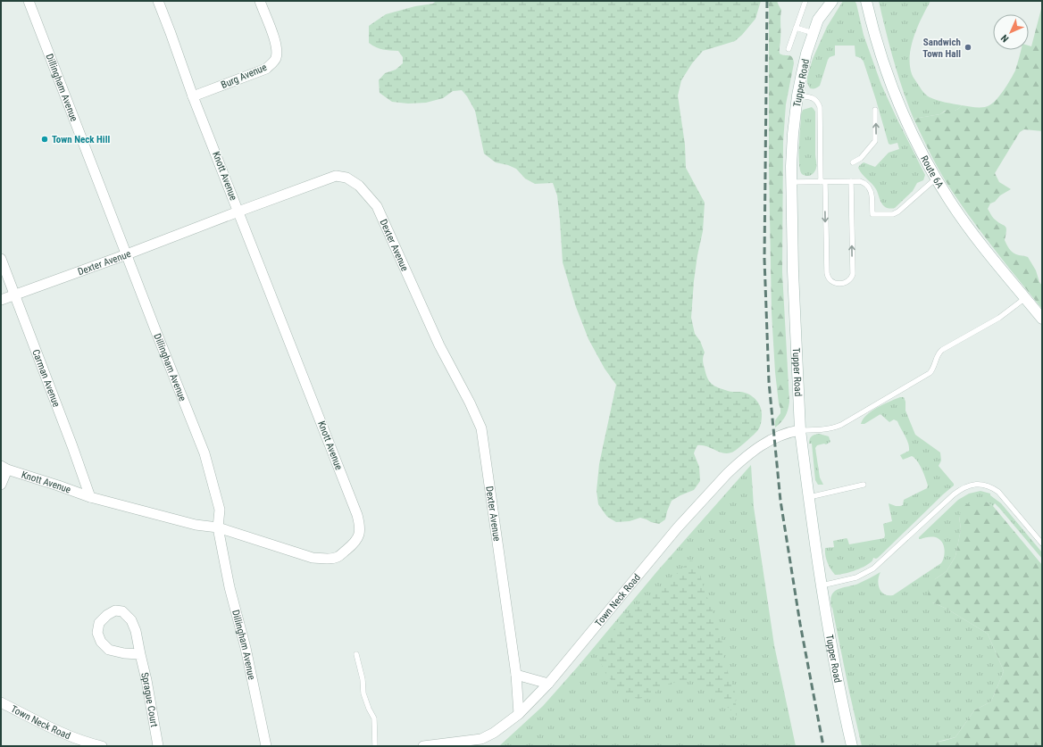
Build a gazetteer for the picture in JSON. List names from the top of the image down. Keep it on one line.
{"streets":{"main road":["Tupper Road","Route 6A"],"street":["Burg Avenue","Dillingham Avenue","Knott Avenue","Dexter Avenue","Carman Avenue","Town Neck Road","Sprague Court"]},"crossings":[["Burg Avenue","Knott Avenue"],["Tupper Road","Town Neck Road"],["Dillingham Avenue","Knott Avenue"],["Dillingham Avenue","Dexter Avenue"],["Knott Avenue","Dexter Avenue"],["Knott Avenue","Carman Avenue"],["Dexter Avenue","Carman Avenue"],["Dexter Avenue","Town Neck Road"]],"places":["Sandwich Town Hall","Town Neck Hill"],"north":"bottom left"}
